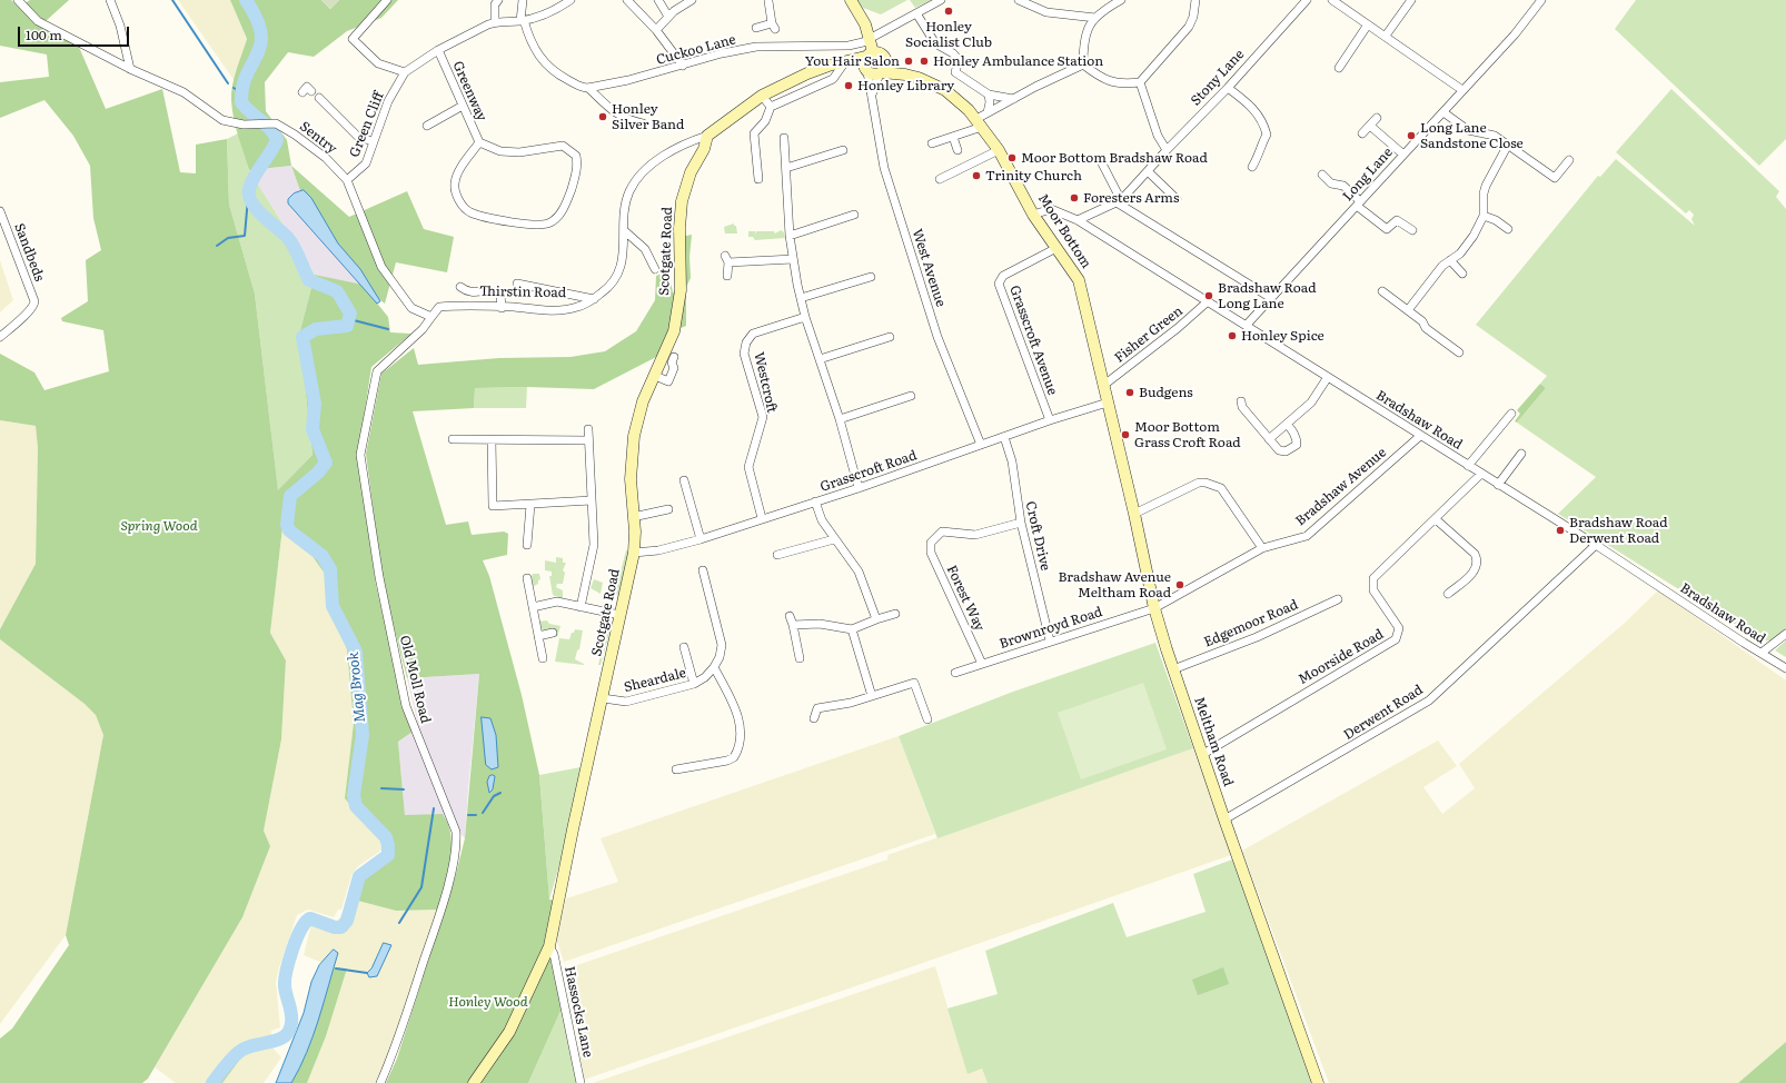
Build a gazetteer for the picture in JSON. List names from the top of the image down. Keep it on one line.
{"streets":{"street":["Cuckoo Lane","Stony Lane","Greenway","Green Cliff","Sentry","Long Lane","Moor Bottom","Scotgate Road","Sandbeds","West Avenue","Thirstin Road","Fisher Green","Grasscroft Avenue","Westcroft","Bradshaw Road","Grasscroft Road","Bradshaw Avenue","Croft Drive","Forest Way","Edgemoor Road","Brownroyd Road","Moorside Road","Old Moll Road","Sheardale","Derwent Road","Meltham Road","Hassocks Lane"]},"crossings":[["Stony Lane","Bradshaw Road"],["Greenway","Green Cliff"],["Green Cliff","Sentry"],["Long Lane","Bradshaw Road"],["Moor Bottom","West Avenue"],["Moor Bottom","Thirstin Road"],["Moor Bottom","Fisher Green"],["Moor Bottom","Grasscroft Avenue"],["Moor Bottom","Bradshaw Road"],["Moor Bottom","Grasscroft Road"],["Moor Bottom","Meltham Road"],["Scotgate Road","Thirstin Road"],["Scotgate Road","Grasscroft Road"],["Scotgate Road","Sheardale"],["Scotgate Road","Hassocks Lane"],["West Avenue","Thirstin Road"],["West Avenue","Grasscroft Road"],["Thirstin Road","Old Moll Road"],["Fisher Green","Bradshaw Road"],["Grasscroft Avenue","Grasscroft Road"],["Westcroft","Grasscroft Road"],["Bradshaw Road","Bradshaw Avenue"],["Bradshaw Road","Moorside Road"],["Bradshaw Road","Derwent Road"],["Grasscroft Road","Croft Drive"],["Grasscroft Road","Meltham Road"],["Bradshaw Avenue","Brownroyd Road"],["Bradshaw Avenue","Meltham Road"],["Croft Drive","Forest Way"],["Croft Drive","Brownroyd Road"],["Forest Way","Brownroyd Road"],["Edgemoor Road","Meltham Road"],["Brownroyd Road","Meltham Road"],["Moorside Road","Meltham Road"],["Derwent Road","Meltham Road"]],"water":["Mag Brook"],"parks":["Spring Wood","Honley Wood"],"places":["Honley Socialist Club","You Hair Salon","Honley Ambulance Station","Honley Library","Honley Silver Band","Long Lane Sandstone Close","Moor Bottom Bradshaw Road","Trinity Church","Foresters Arms","Bradshaw Road Long Lane","Honley Spice","Budgens","Moor Bottom Grass Croft Road","Bradshaw Road Derwent Road","Bradshaw Avenue Meltham Road"],"scale_bar":"100 m"}
